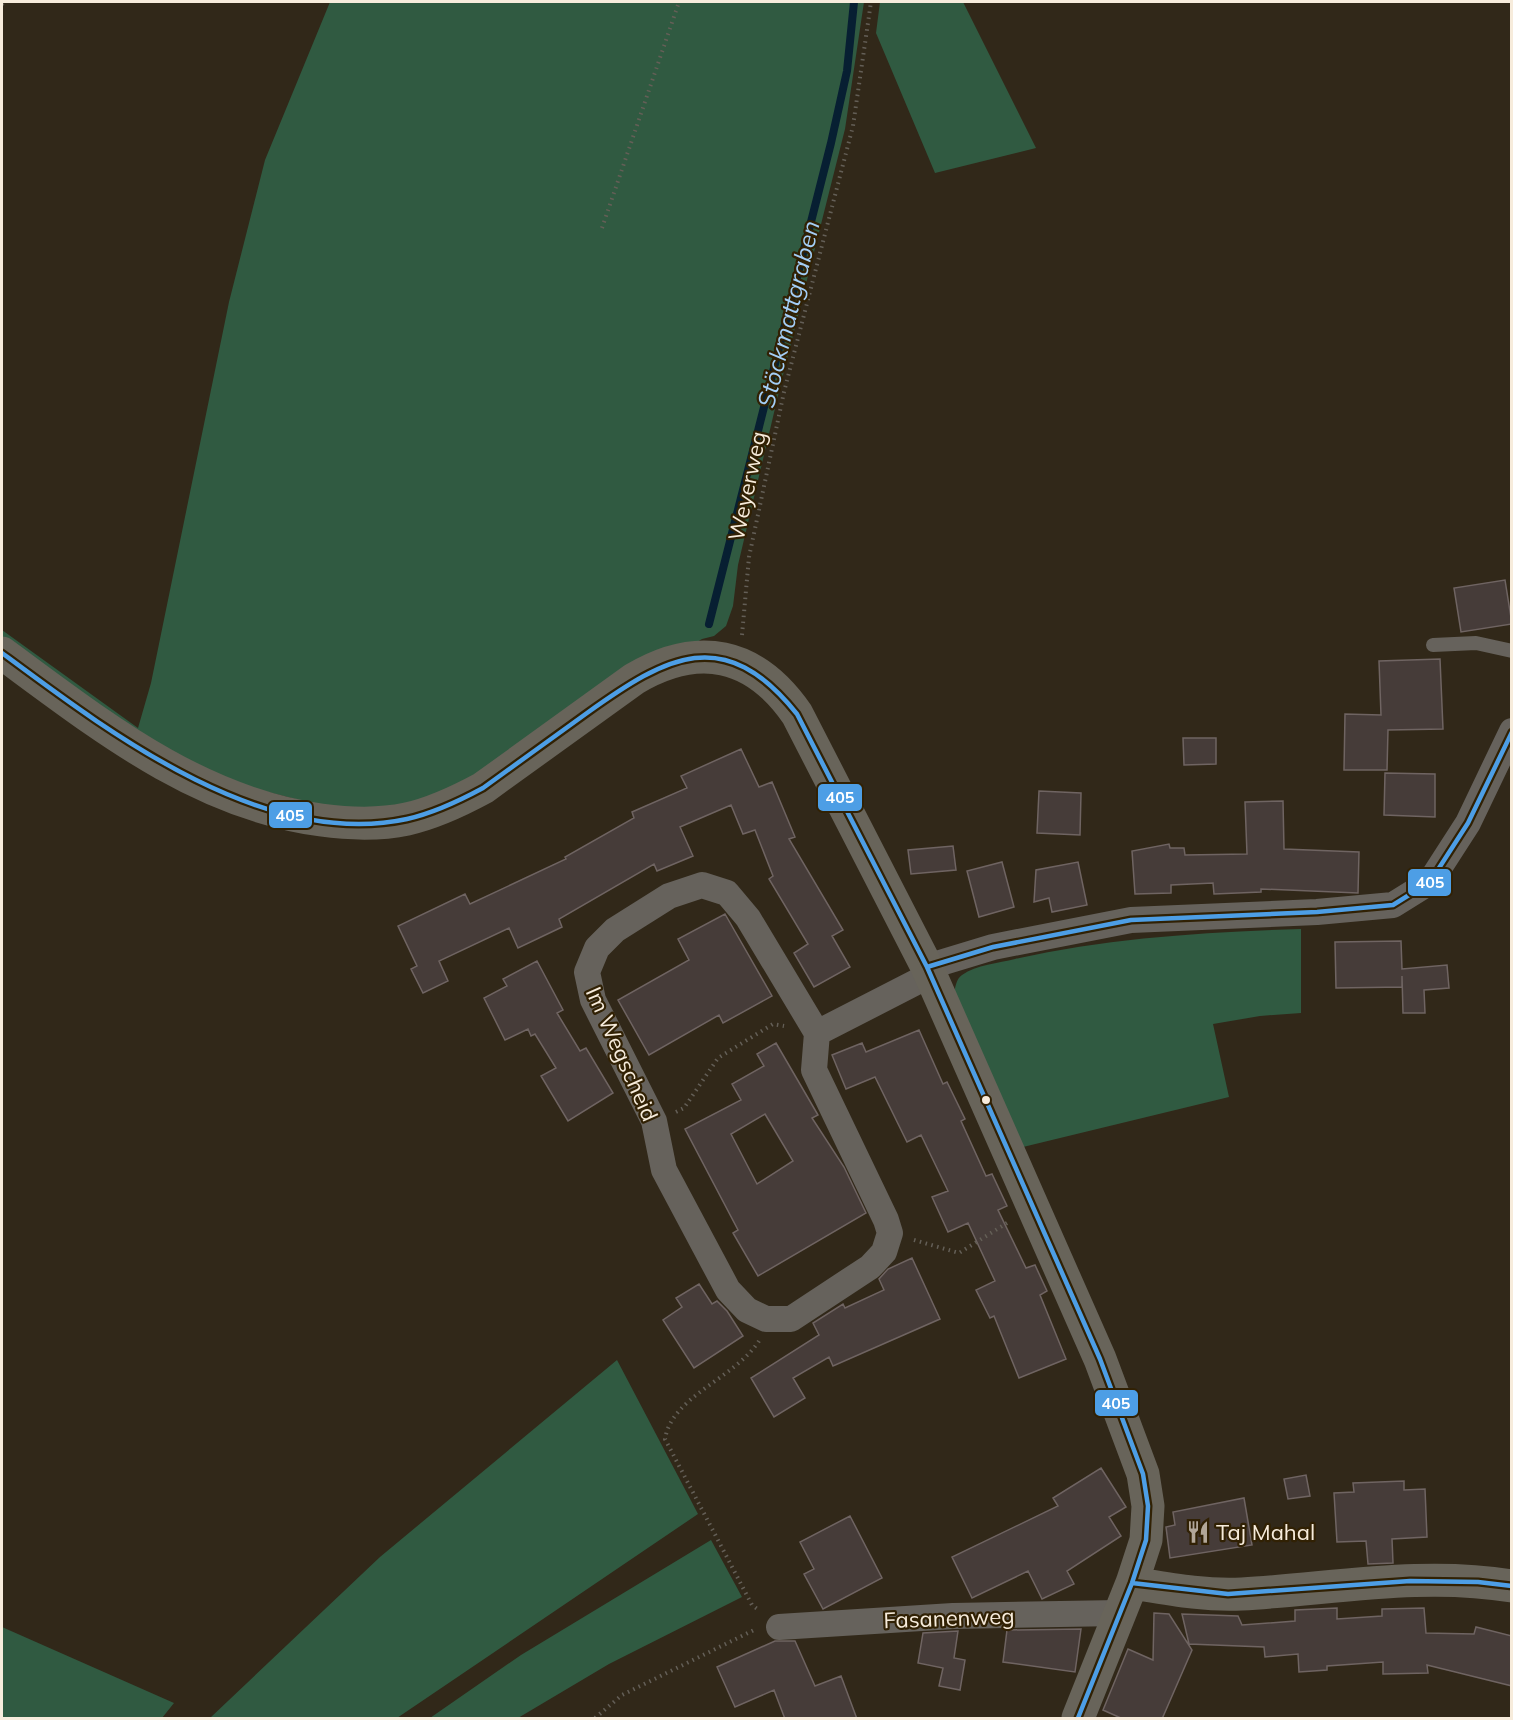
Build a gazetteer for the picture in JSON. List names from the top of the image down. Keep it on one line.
{"streets":{"street":["Im Wegscheid","Fasanenweg"],"path":["Weyerweg"]},"water":["Stöckmattgraben"],"places":{"restaurant":["Taj Mahal"]},"lines":["transit line 405"]}
